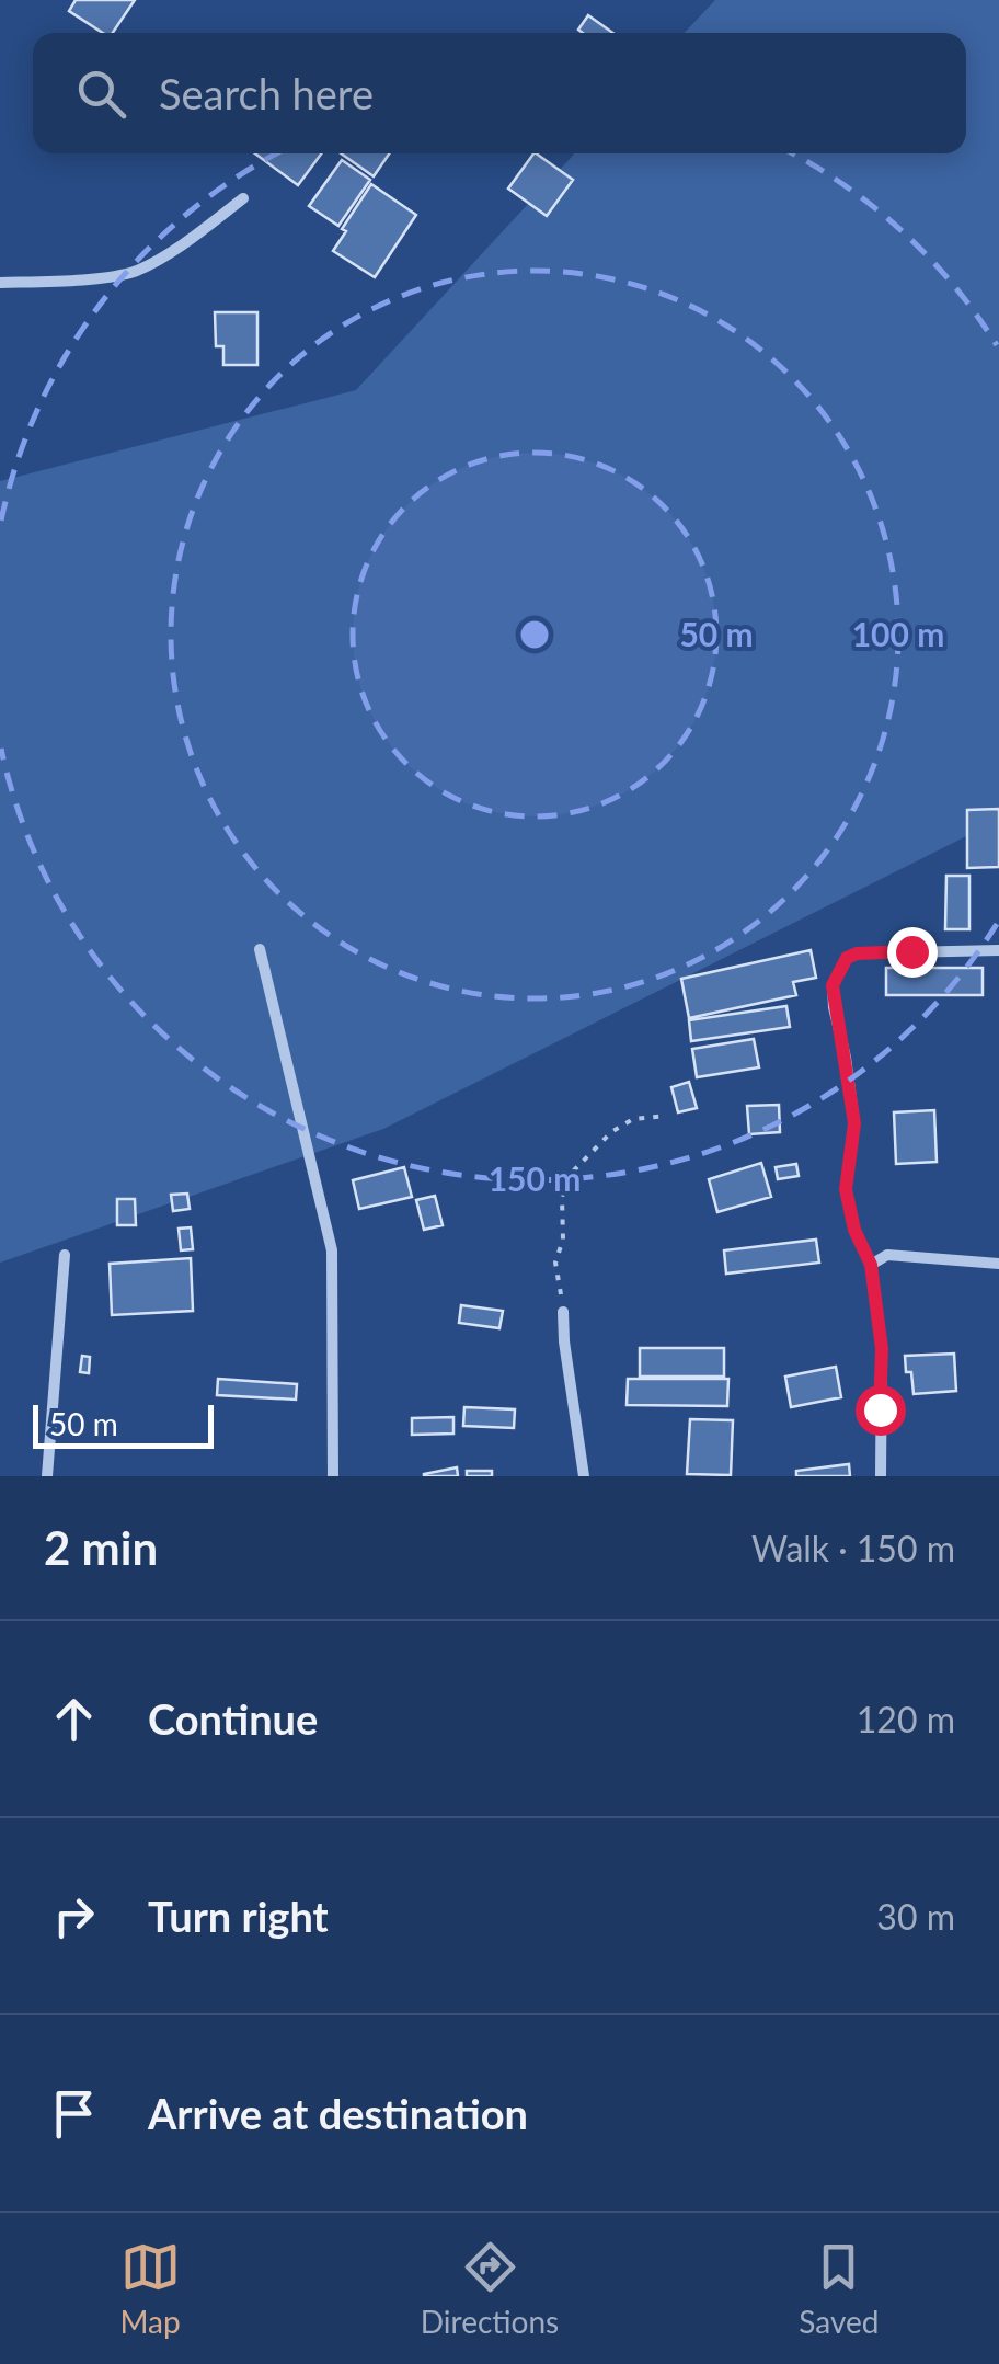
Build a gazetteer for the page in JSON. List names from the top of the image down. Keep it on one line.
{"scale_bar":"50 m","page":{"search":"Search here","scale":"50 m","heading":["2 min","Walk · 150 m"],"list":[["Continue","120 m"],["Turn right","30 m"],"Arrive at destination"],"nav":["Map","Directions","Saved"]},"rings":["50 m","100 m","150 m"]}
